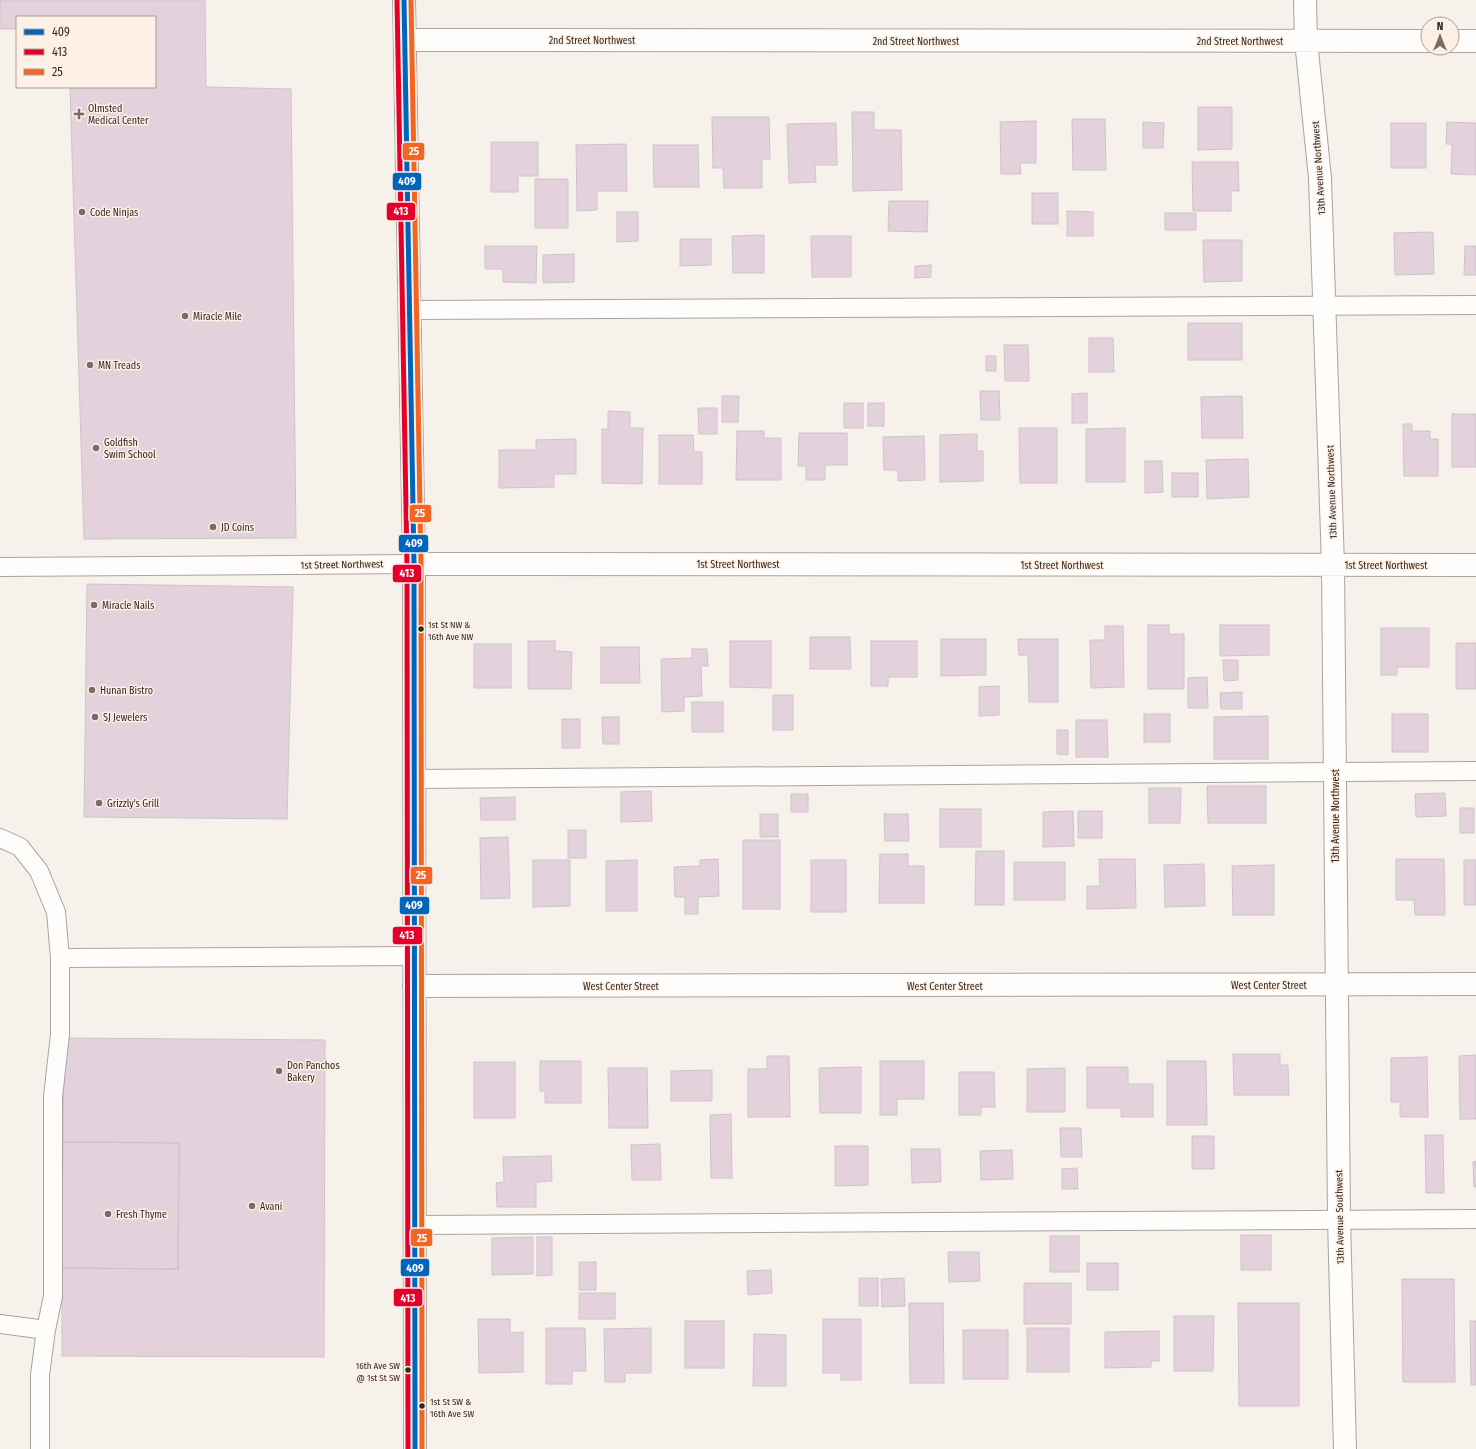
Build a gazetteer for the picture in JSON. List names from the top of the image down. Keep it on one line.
{"streets":{"street":["2nd Street Northwest","13th Avenue Northwest","1st Street Northwest","West Center Street","13th Avenue Southwest"]},"crossings":[["2nd Street Northwest","13th Avenue Northwest"],["13th Avenue Northwest","1st Street Northwest"],["13th Avenue Northwest","West Center Street"],["13th Avenue Northwest","13th Avenue Southwest"],["West Center Street","13th Avenue Southwest"]],"places":{"health":["Olmsted Medical Center"],"other":["Code Ninjas","Miracle Mile","MN Treads","Goldfish Swim School","JD Coins","Miracle Nails","1st St NW & 16th Ave NW","Hunan Bistro","SJ Jewelers","Grizzly's Grill","Don Panchos Bakery","Avani","Fresh Thyme","16th Ave SW @ 1st St SW","1st St SW & 16th Ave SW"]},"lines":["transit line 409","transit line 413","transit line 25"],"legend":["409","413","25"],"north":"top"}
